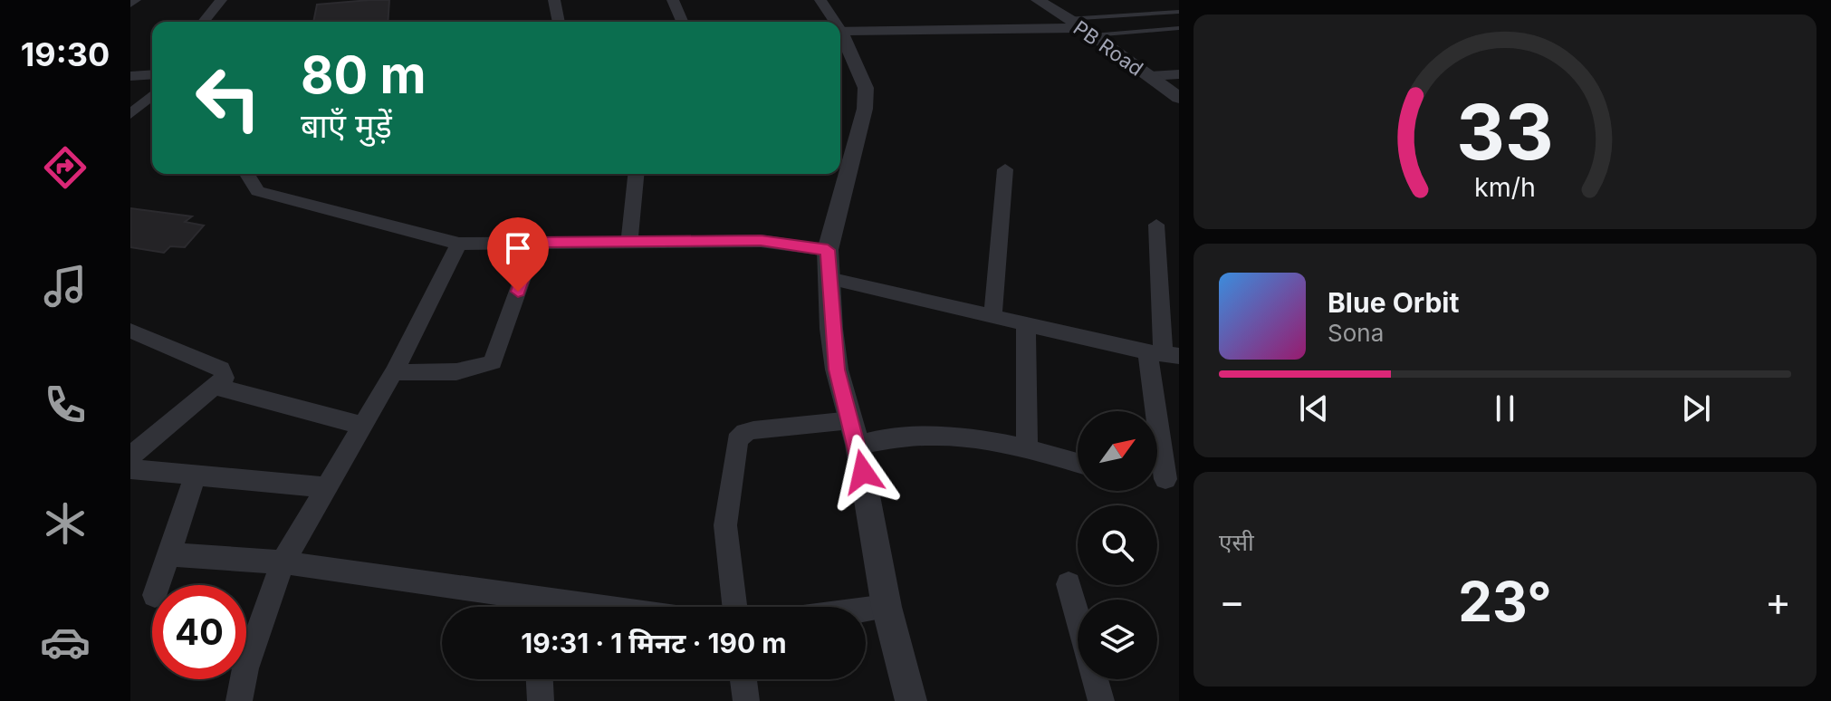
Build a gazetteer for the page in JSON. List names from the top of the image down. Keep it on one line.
{"streets":{"street":["PB Road"]},"north":"top right","page":{"tabs":"19:30","turn":["80 m","बाएँ मुड़ें"],"song":["Blue Orbit","Sona"],"tile":"एसी","heat":["−","23°","+"],"limit":"40","trip":"19:31 · 1 मिनट · 190 m","gauge":["33","km/h"]}}
